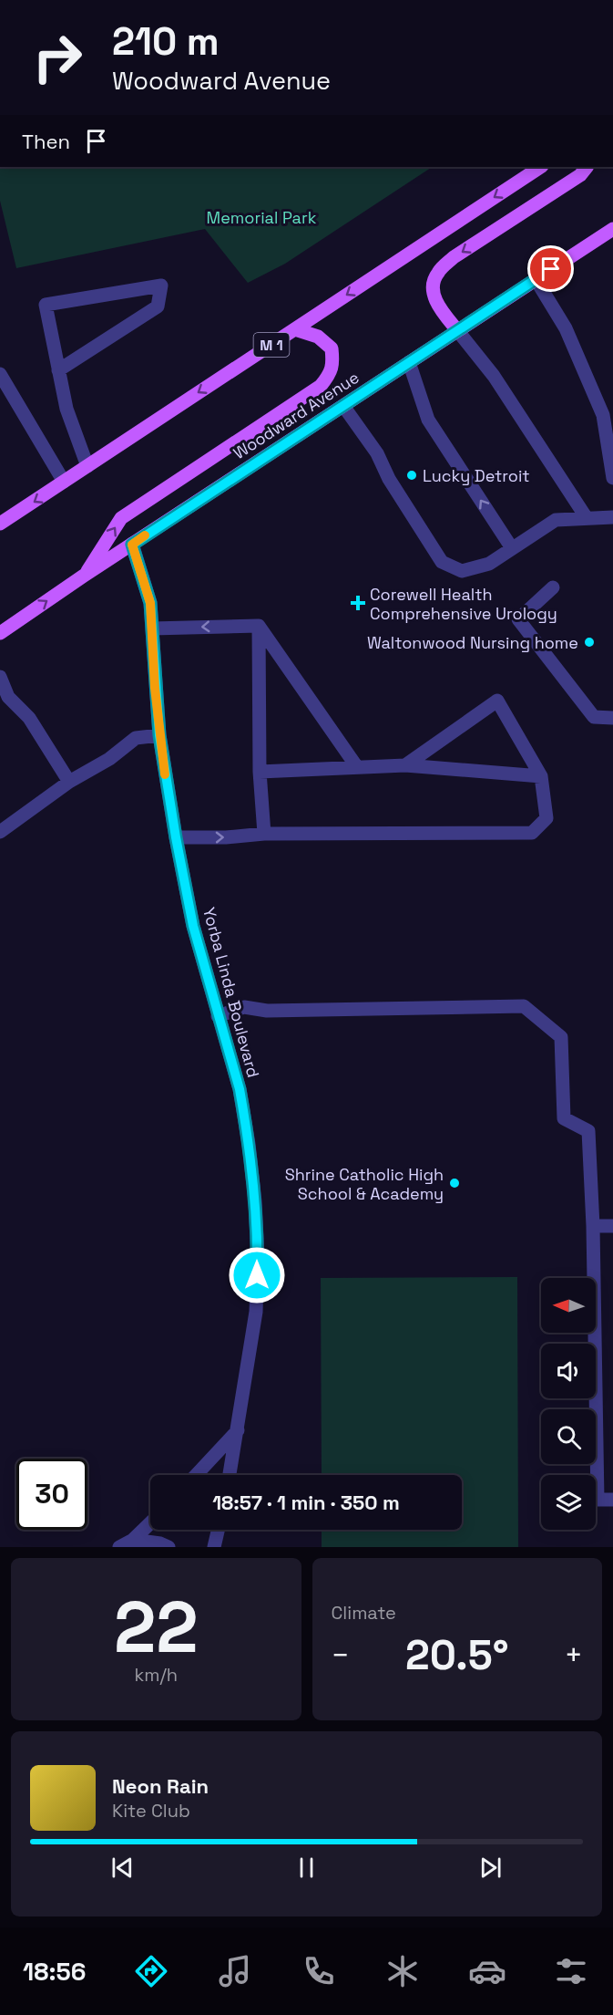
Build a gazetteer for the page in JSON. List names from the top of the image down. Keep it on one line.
{"streets":{"main road":["M 1","Woodward Avenue"],"street":["Yorba Linda Boulevard"]},"crossings":[["Woodward Avenue","Yorba Linda Boulevard"]],"parks":["Memorial Park"],"places":{"other":["Lucky Detroit","Waltonwood Nursing home","Shrine Catholic High School & Academy"],"health":["Corewell Health Comprehensive Urology"]},"north":"left","page":{"turn":["210 m","Woodward Avenue"],"then":"Then","limit":"30","trip":"18:57 · 1 min · 350 m","tile":[["22","km/h"],"Climate"],"heat":["−","20.5°","+"],"song":["Neon Rain","Kite Club"],"tabs":"18:56"}}
